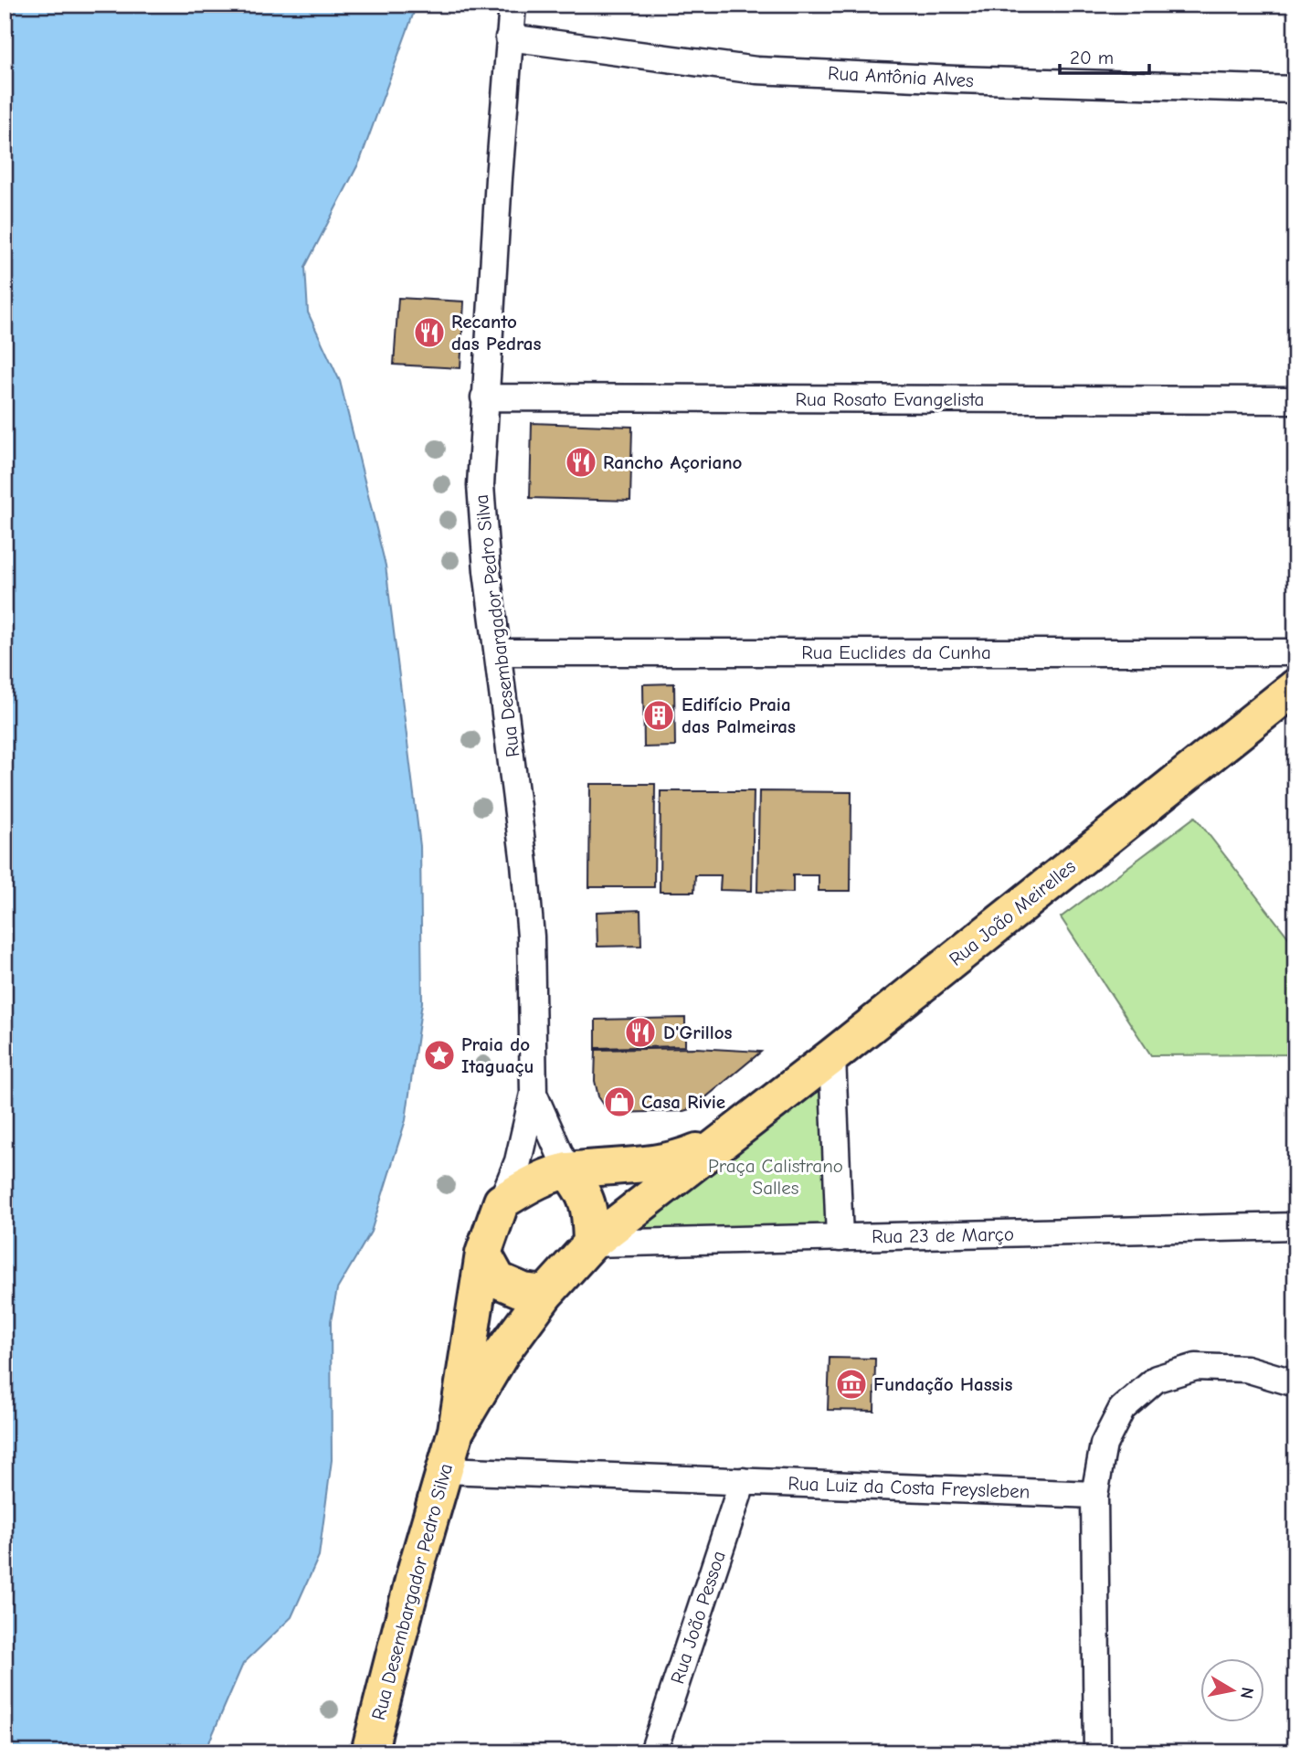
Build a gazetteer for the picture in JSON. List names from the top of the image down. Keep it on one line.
{"streets":{"main road":["Rua Desembargador Pedro Silva","Rua João Meirelles"],"street":["Rua Antônia Alves","Rua Rosato Evangelista","Rua Euclides da Cunha","Rua 23 de Março","Rua Luiz da Costa Freysleben","Rua João Pessoa"]},"crossings":[["Rua Antônia Alves","Rua Desembargador Pedro Silva"],["Rua Rosato Evangelista","Rua Desembargador Pedro Silva"],["Rua Desembargador Pedro Silva","Rua Euclides da Cunha"],["Rua Desembargador Pedro Silva","Rua João Meirelles"],["Rua Desembargador Pedro Silva","Rua 23 de Março"],["Rua Desembargador Pedro Silva","Rua Luiz da Costa Freysleben"],["Rua João Meirelles","Rua 23 de Março"],["Rua Luiz da Costa Freysleben","Rua João Pessoa"]],"parks":["Praça Calistrano Salles"],"places":{"restaurant":["Recanto das Pedras","Rancho Açoriano","D'Grillos"],"building":["Edifício Praia das Palmeiras"],"place":["Praia do Itaguaçu"],"shop":["Casa Rivie"],"museum":["Fundação Hassis"]},"scale_bar":"20 m","north":"right"}
